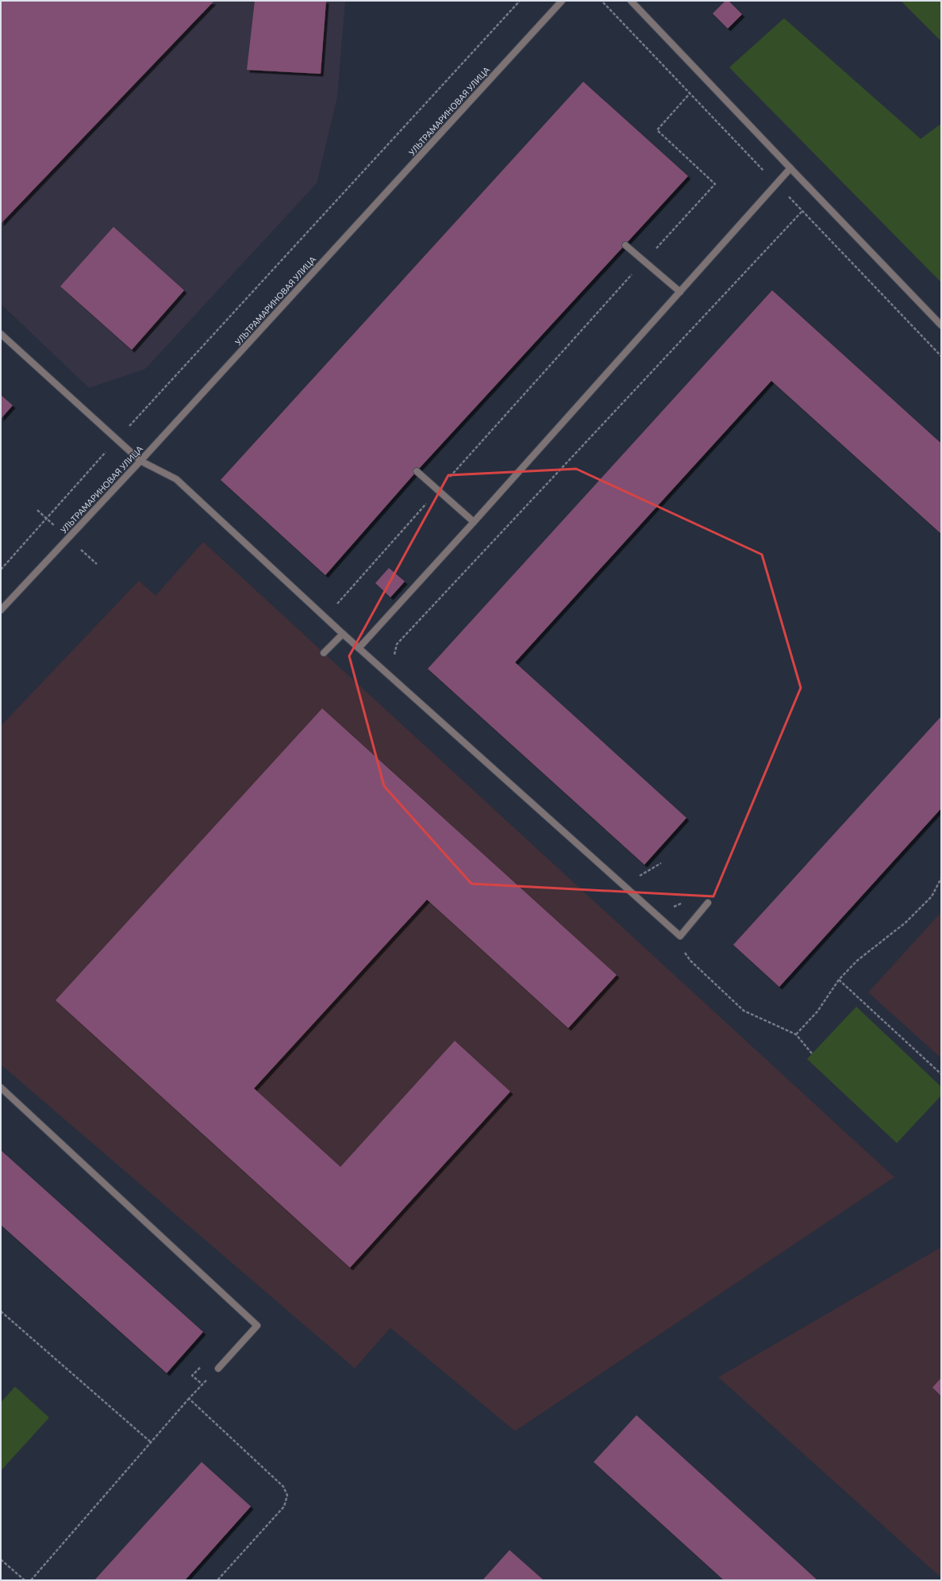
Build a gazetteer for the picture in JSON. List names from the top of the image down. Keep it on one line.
{"streets":{"street":["УЛЬТРАМАРИНОВАЯ УЛИЦА"]}}
